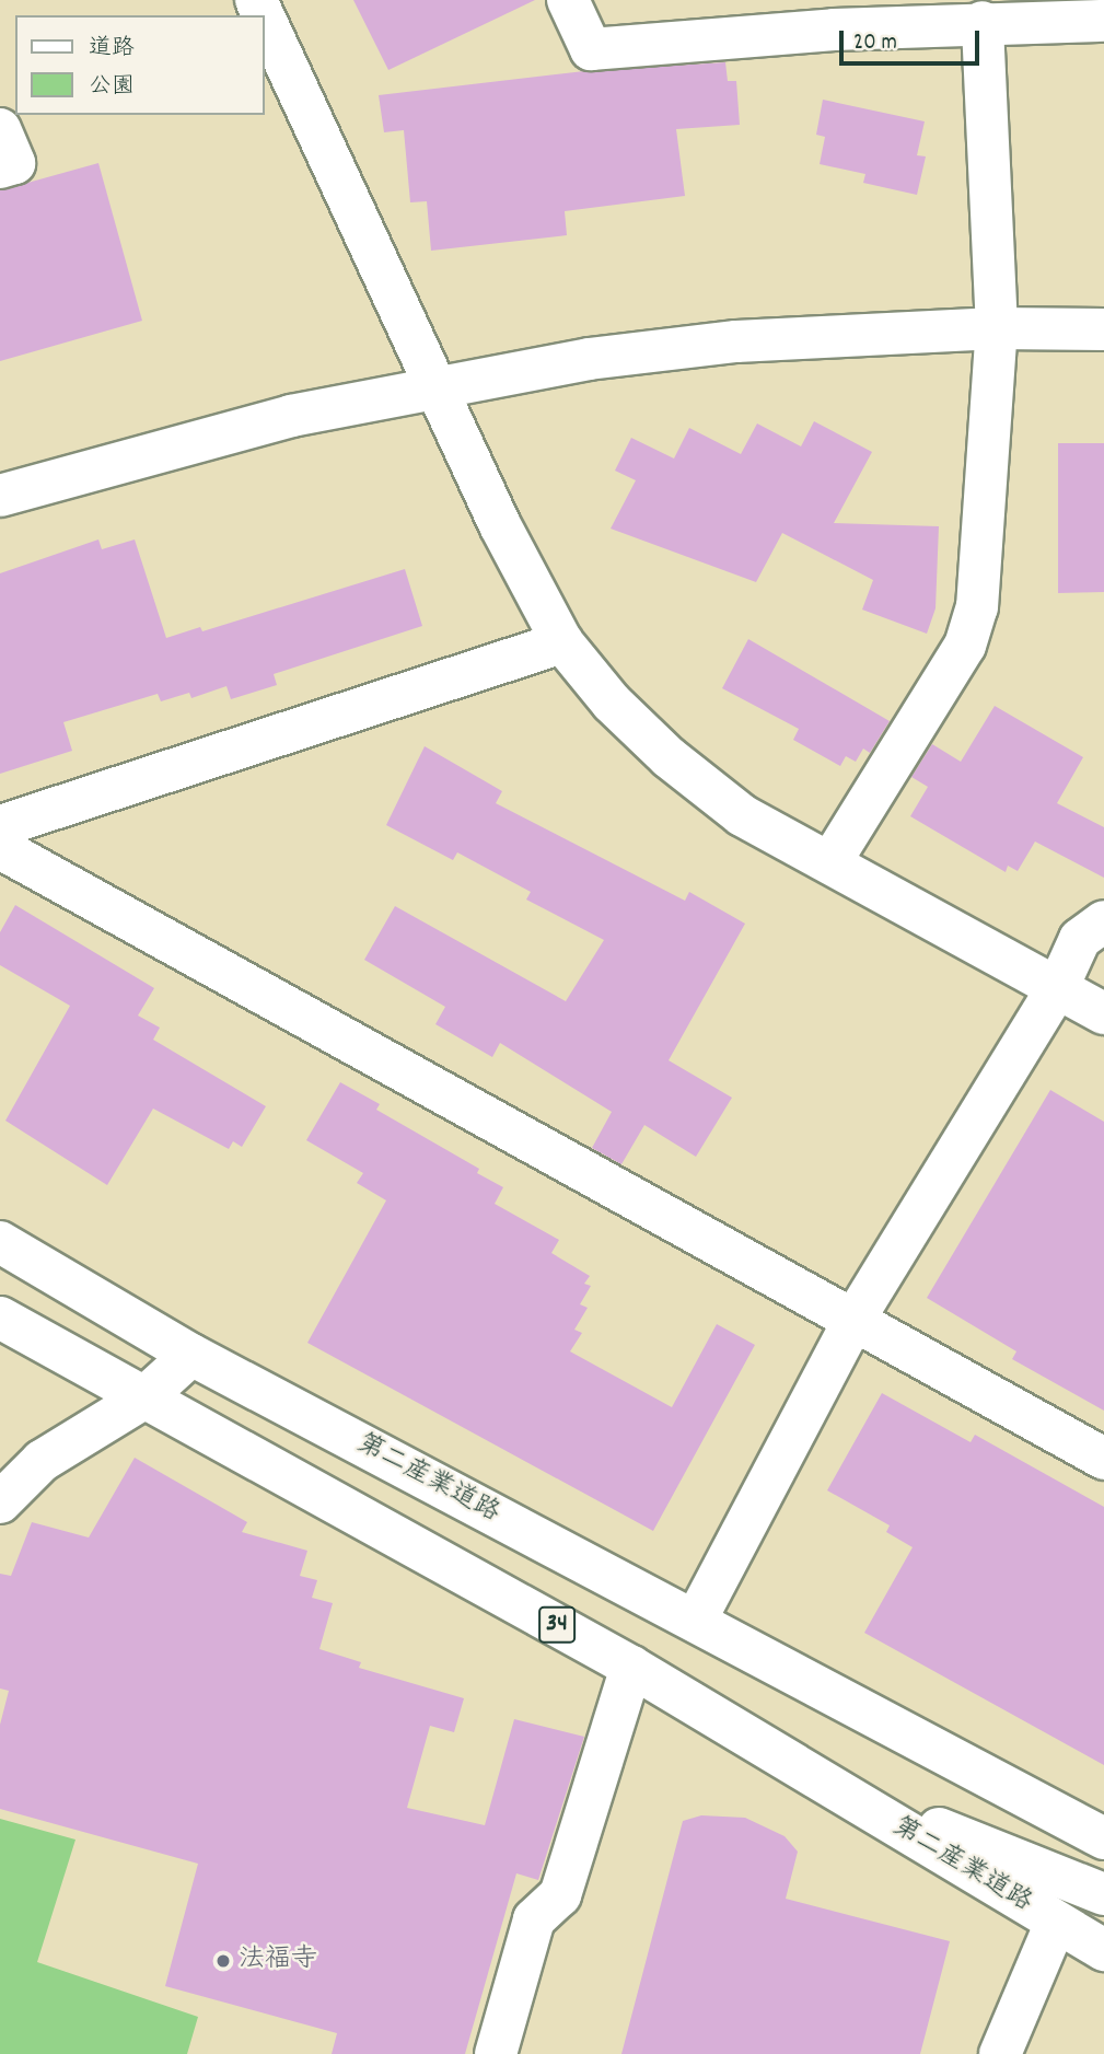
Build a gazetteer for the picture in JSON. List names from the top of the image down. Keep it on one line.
{"streets":{"street":["第二産業道路","34"]},"places":["法福寺"],"legend":["道路","公園"],"scale_bar":"20 m"}
